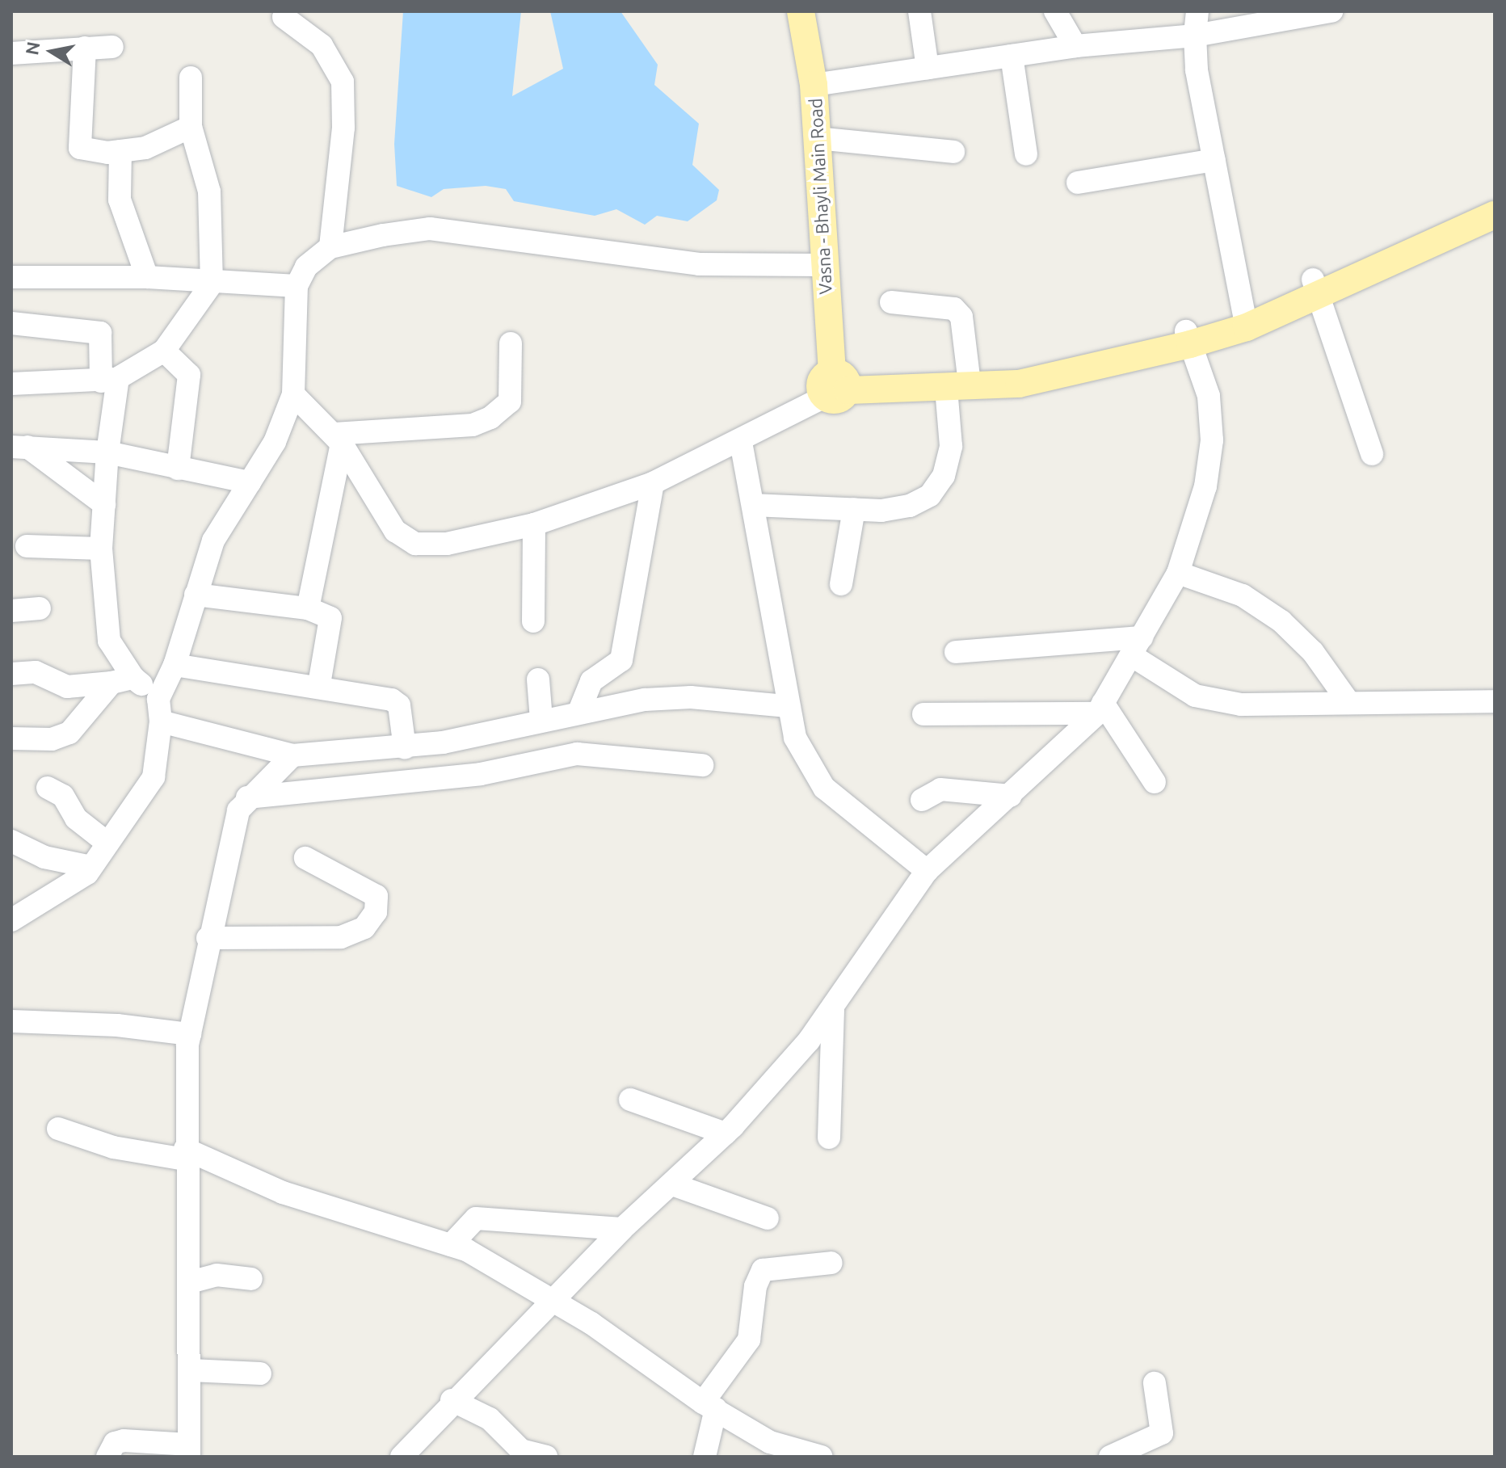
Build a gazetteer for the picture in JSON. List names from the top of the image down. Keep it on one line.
{"streets":{"main road":["Vasna - Bhayli Main Road"]},"north":"left"}
